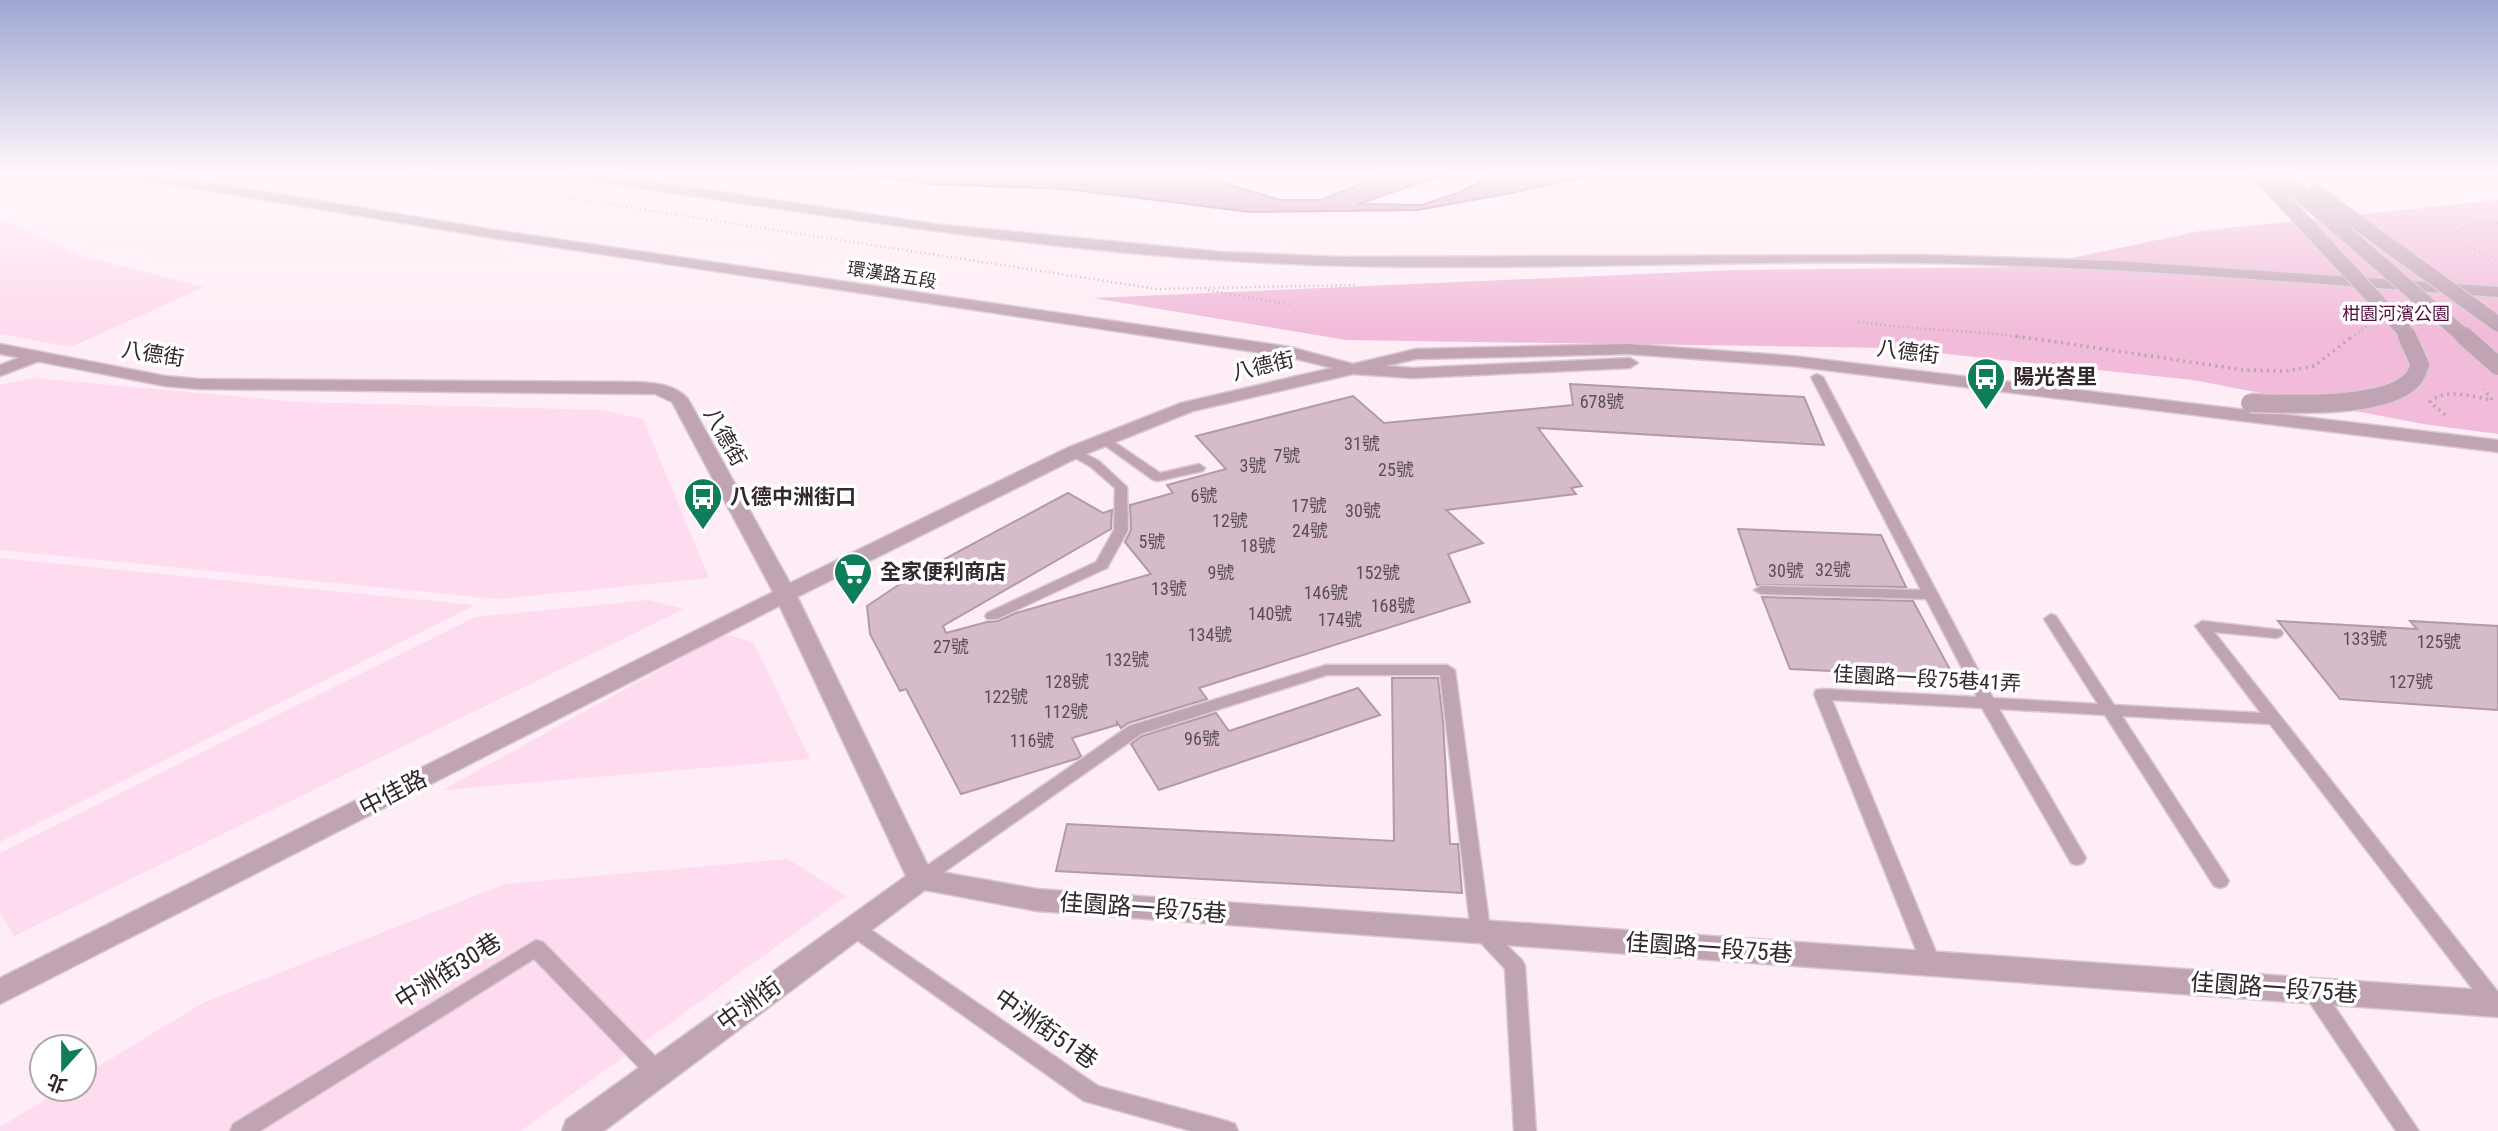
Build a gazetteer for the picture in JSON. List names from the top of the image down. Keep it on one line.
{"streets":{"street":["環漢路五段","八德街","中佳路","佳園路一段75巷","中洲街"],"lane":["佳園路一段75巷41弄","中洲街30巷","中洲街51巷"]},"crossings":[["環漢路五段","八德街"],["八德街","中佳路"],["佳園路一段75巷41弄","佳園路一段75巷"],["佳園路一段75巷","中洲街"],["中洲街30巷","中洲街"],["中洲街","中洲街51巷"]],"parks":["柑園河濱公園"],"places":{"bus stop":["陽光峇里","八德中洲街口"],"supermarket":["全家便利商店"]},"house_numbers":["678號","31號","7號","3號","25號","6號","17號","30號","12號","24號","5號","18號","32號","30號","9號","152號","13號","146號","168號","140號","174號","134號","133號","125號","27號","132號","128號","127號","122號","112號","96號","116號"],"north":"bottom"}
